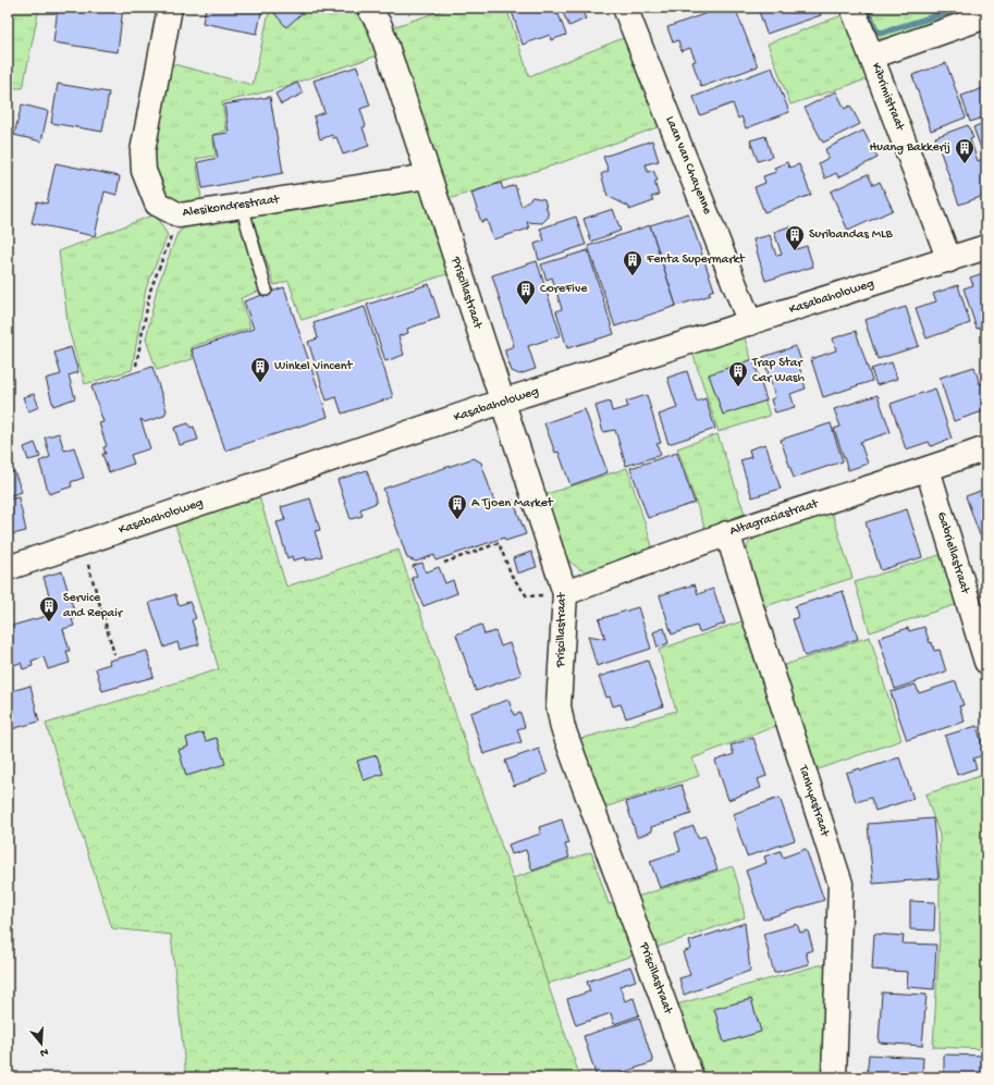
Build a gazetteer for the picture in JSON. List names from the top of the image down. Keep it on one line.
{"streets":{"street":["Kibrimistraat","Laan van Chayenne","Alesikondrestraat","Priscillastraat","Kasabaholoweg","Altagraciastraat","Gabriellastraat","Tanhyastraat"]},"crossings":[["Kibrimistraat","Kasabaholoweg"],["Laan van Chayenne","Kasabaholoweg"],["Alesikondrestraat","Priscillastraat"],["Priscillastraat","Kasabaholoweg"],["Priscillastraat","Altagraciastraat"],["Altagraciastraat","Gabriellastraat"],["Altagraciastraat","Tanhyastraat"]],"places":{"building":["Huang Bakkerij","Suribandas MLB","Fenta Supermarkt","CoreFive","Winkel Vincent","Trap Star Car Wash","A Tjoen Market","Service and Repair"]},"north":"bottom"}
